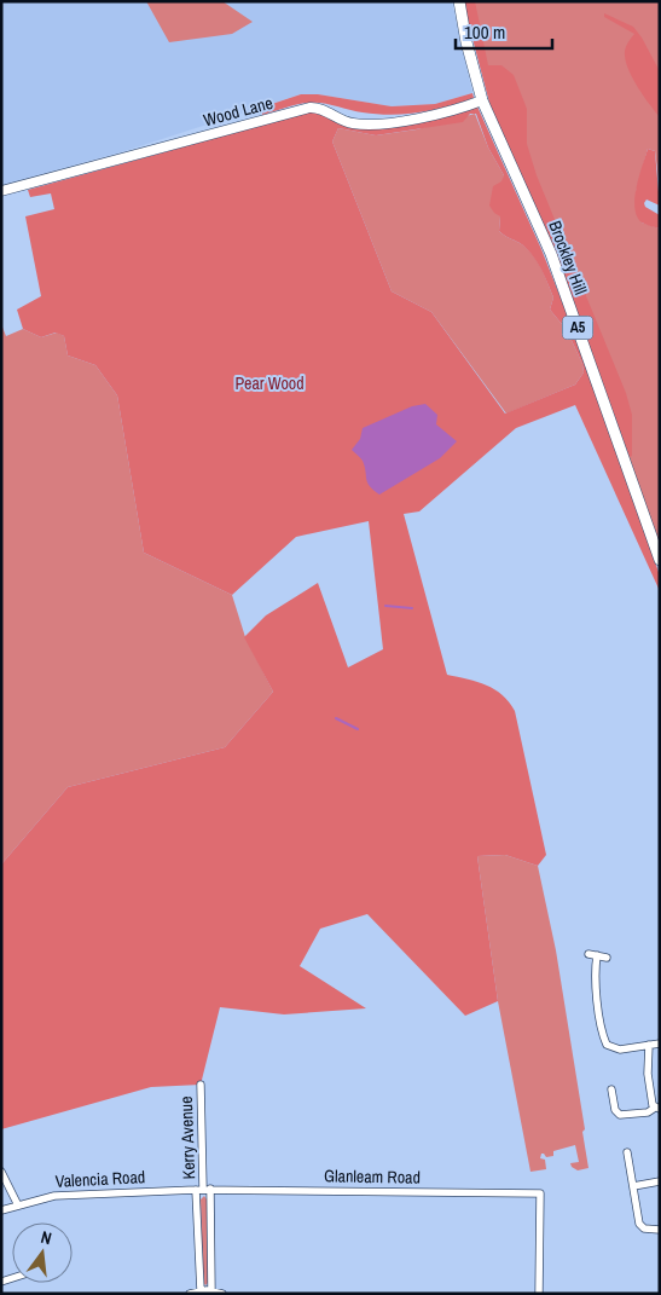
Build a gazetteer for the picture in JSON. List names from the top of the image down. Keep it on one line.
{"streets":{"main road":["Brockley Hill","A5"],"street":["Wood Lane","Kerry Avenue","Glanleam Road","Valencia Road"]},"crossings":[["Wood Lane","Brockley Hill"],["Kerry Avenue","Glanleam Road"],["Kerry Avenue","Valencia Road"],["Glanleam Road","Valencia Road"]],"parks":["Pear Wood"],"scale_bar":"100 m","north":"top"}
